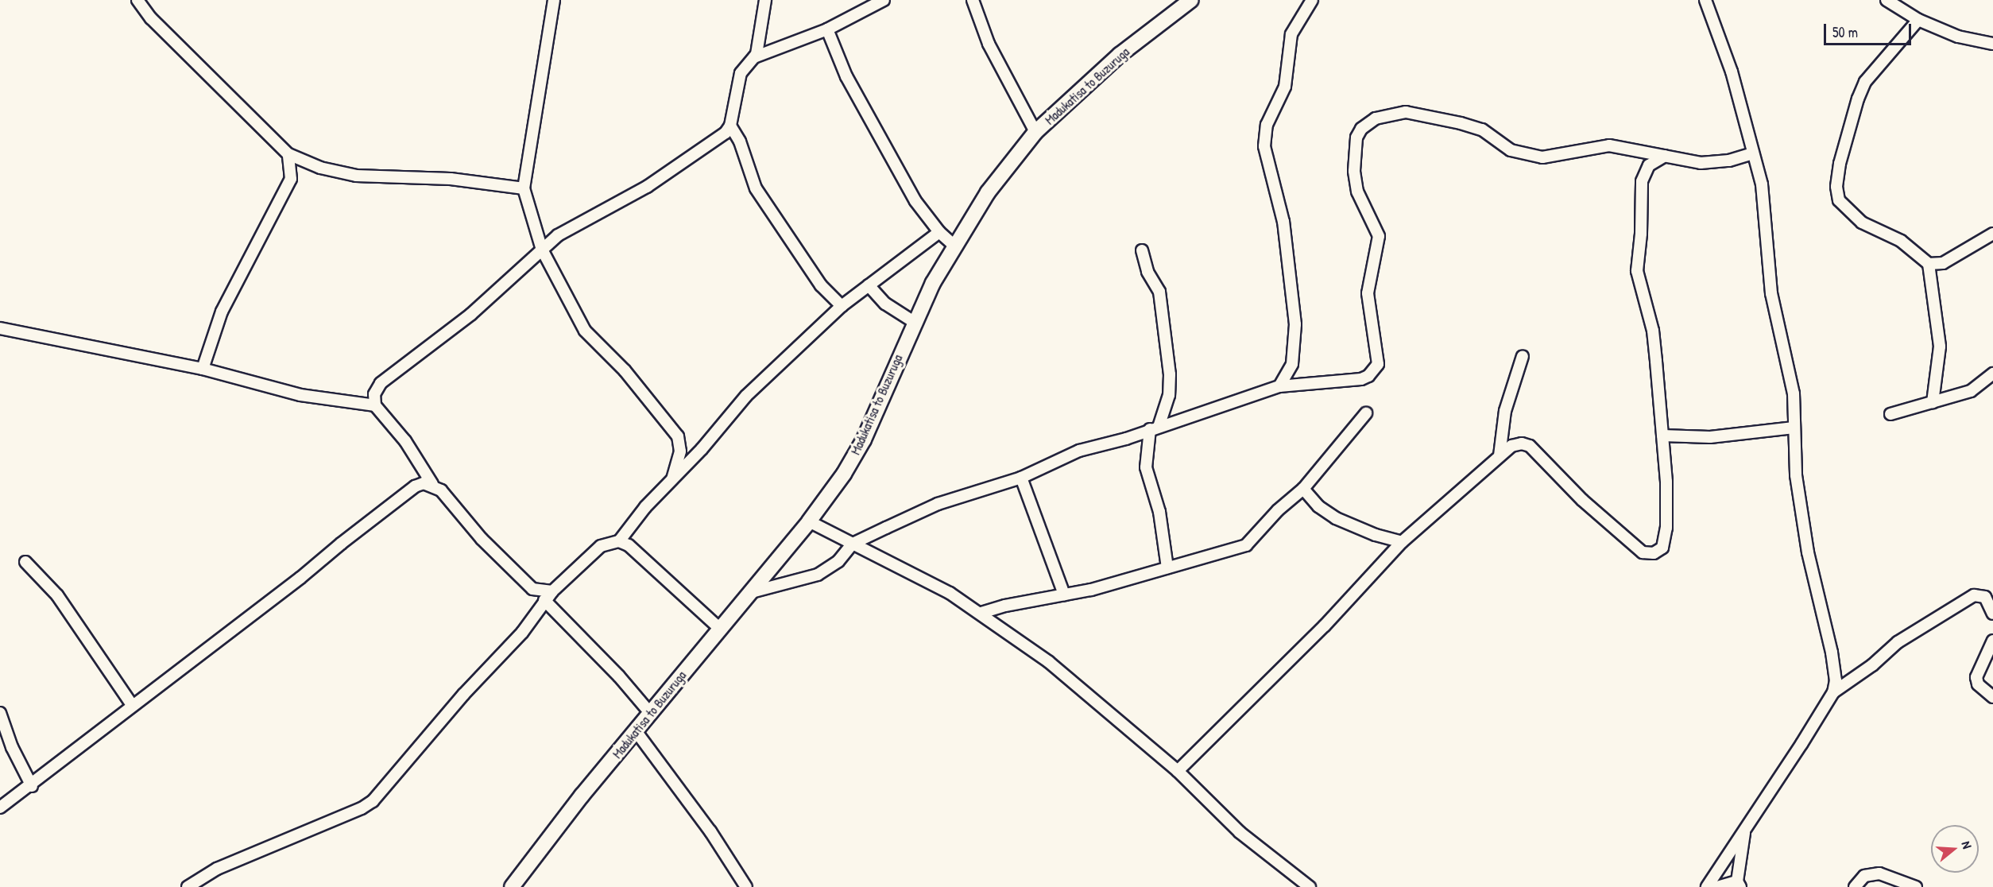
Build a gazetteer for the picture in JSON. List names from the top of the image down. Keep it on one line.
{"streets":{"main road":["Madukatisa to Buzuruga"]},"scale_bar":"50 m","north":"right"}
